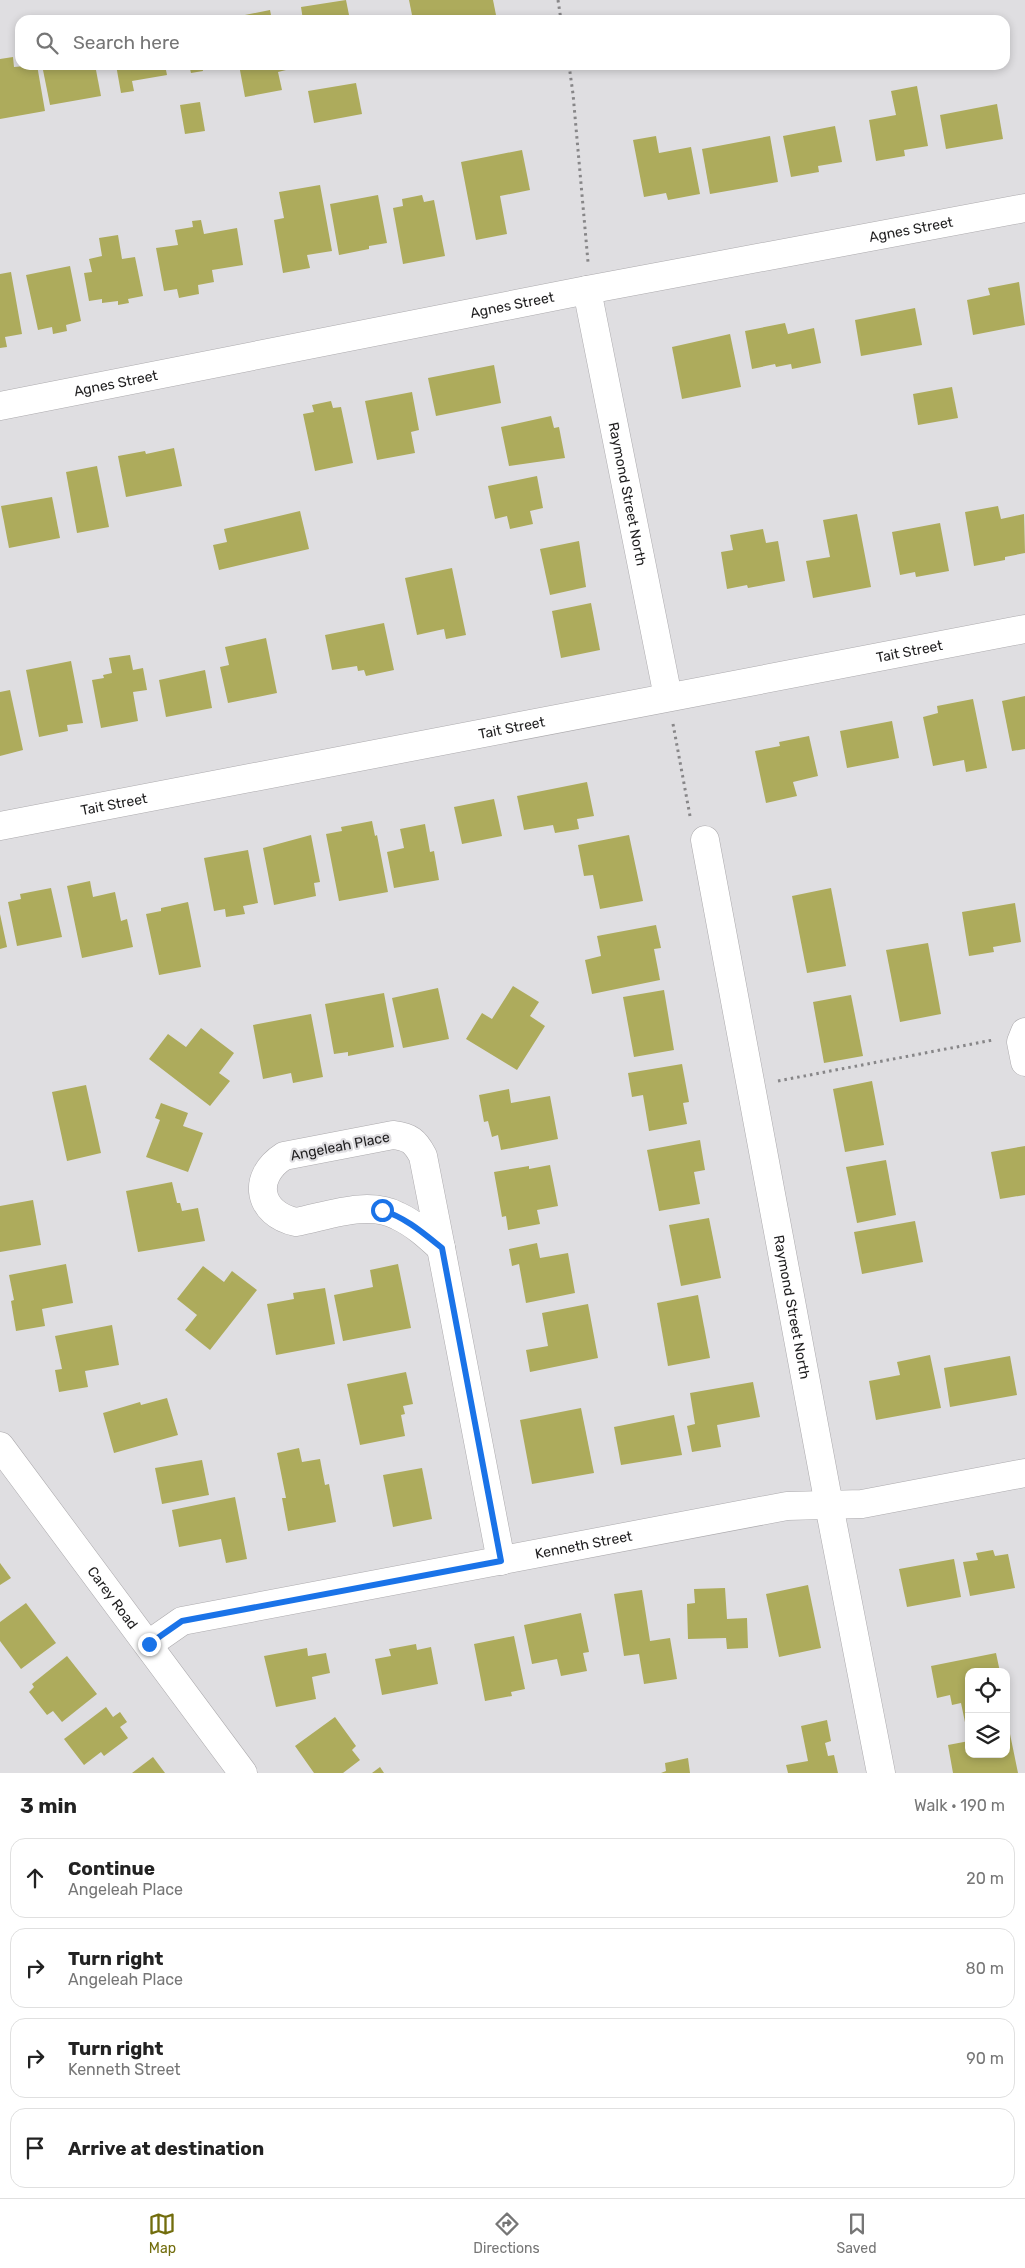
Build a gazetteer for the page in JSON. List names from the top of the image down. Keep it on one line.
{"streets":{"street":["Agnes Street","Raymond Street North","Tait Street","Angeleah Place","Kenneth Street","Carey Road"]},"crossings":[["Agnes Street","Raymond Street North"],["Raymond Street North","Tait Street"],["Raymond Street North","Kenneth Street"],["Angeleah Place","Kenneth Street"],["Kenneth Street","Carey Road"]],"page":{"search":"Search here","heading":["3 min","Walk · 190 m"],"list":[["Continue","Angeleah Place","20 m"],["Turn right","Angeleah Place","80 m"],["Turn right","Kenneth Street","90 m"],"Arrive at destination"],"nav":["Map","Directions","Saved"]}}
